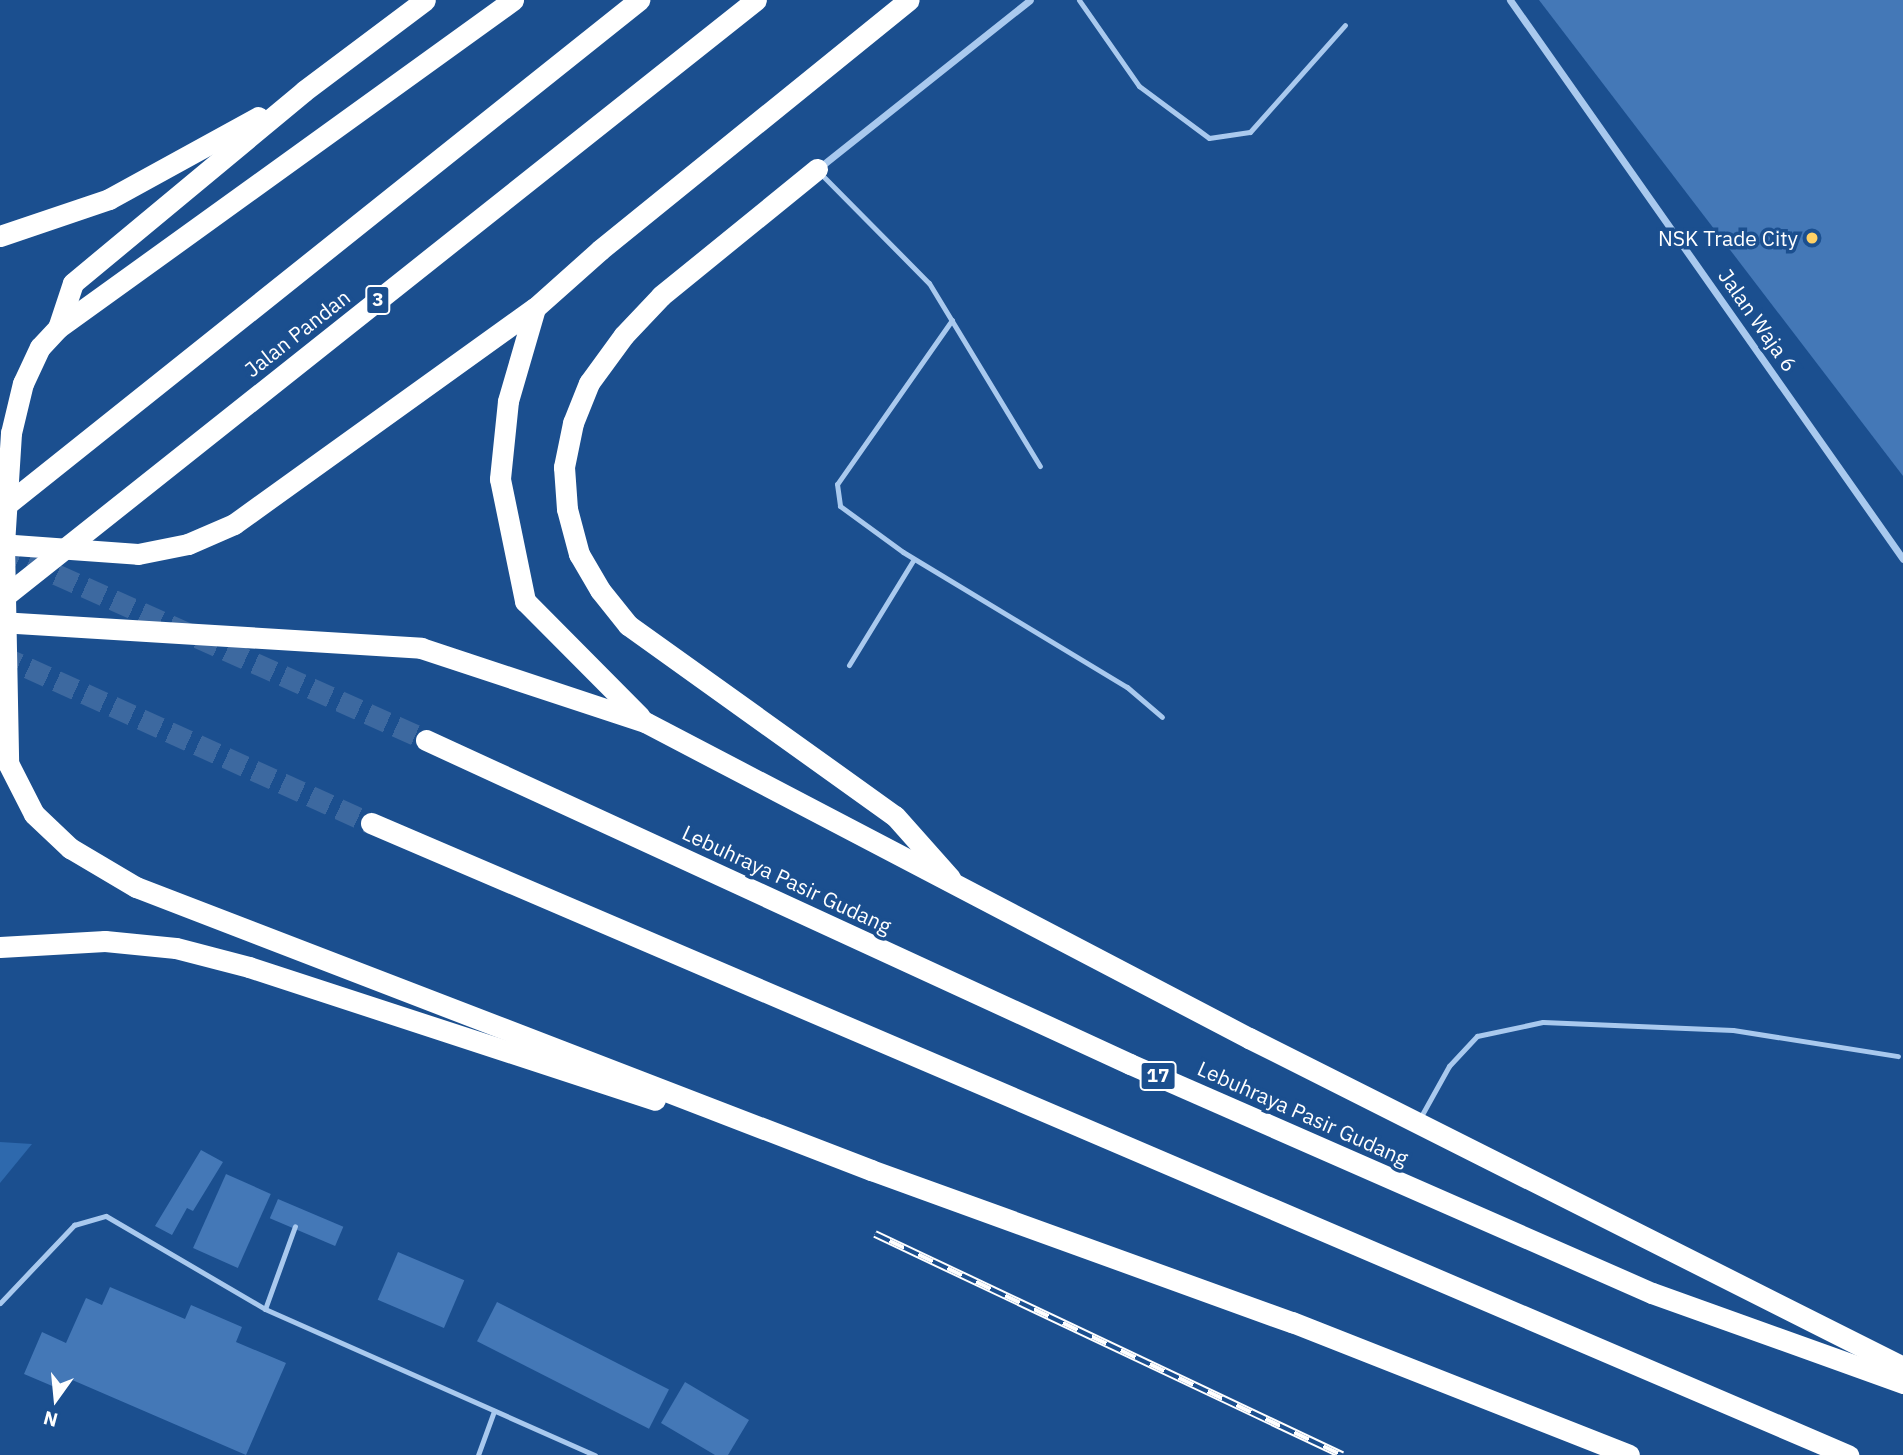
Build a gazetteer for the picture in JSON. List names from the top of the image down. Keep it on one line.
{"streets":{"highway":["3","Jalan Pandan","Lebuhraya Pasir Gudang","17"],"street":["Jalan Waja 6"]},"places":["NSK Trade City"],"north":"bottom"}
